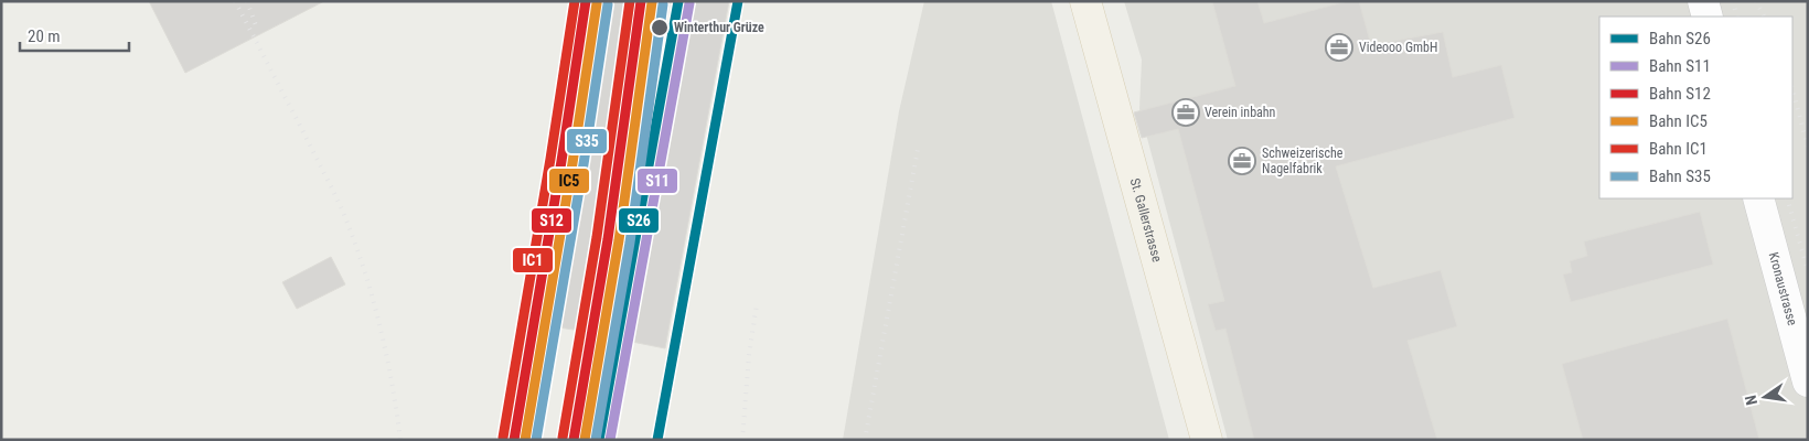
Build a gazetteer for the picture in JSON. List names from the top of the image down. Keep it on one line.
{"streets":{"main road":["St. Gallerstrasse"],"street":["Kronaustrasse"]},"places":{"other":["Winterthur Grüze"],"office":["Videooo GmbH","Verein inbahn","Schweizerische Nagelfabrik"]},"lines":["rail line S26","rail line S12","rail line IC1","rail line IC5","rail line S11","rail line S35"],"legend":["Bahn S26","Bahn S11","Bahn S12","Bahn IC5","Bahn IC1","Bahn S35"],"scale_bar":"20 m","north":"left"}
